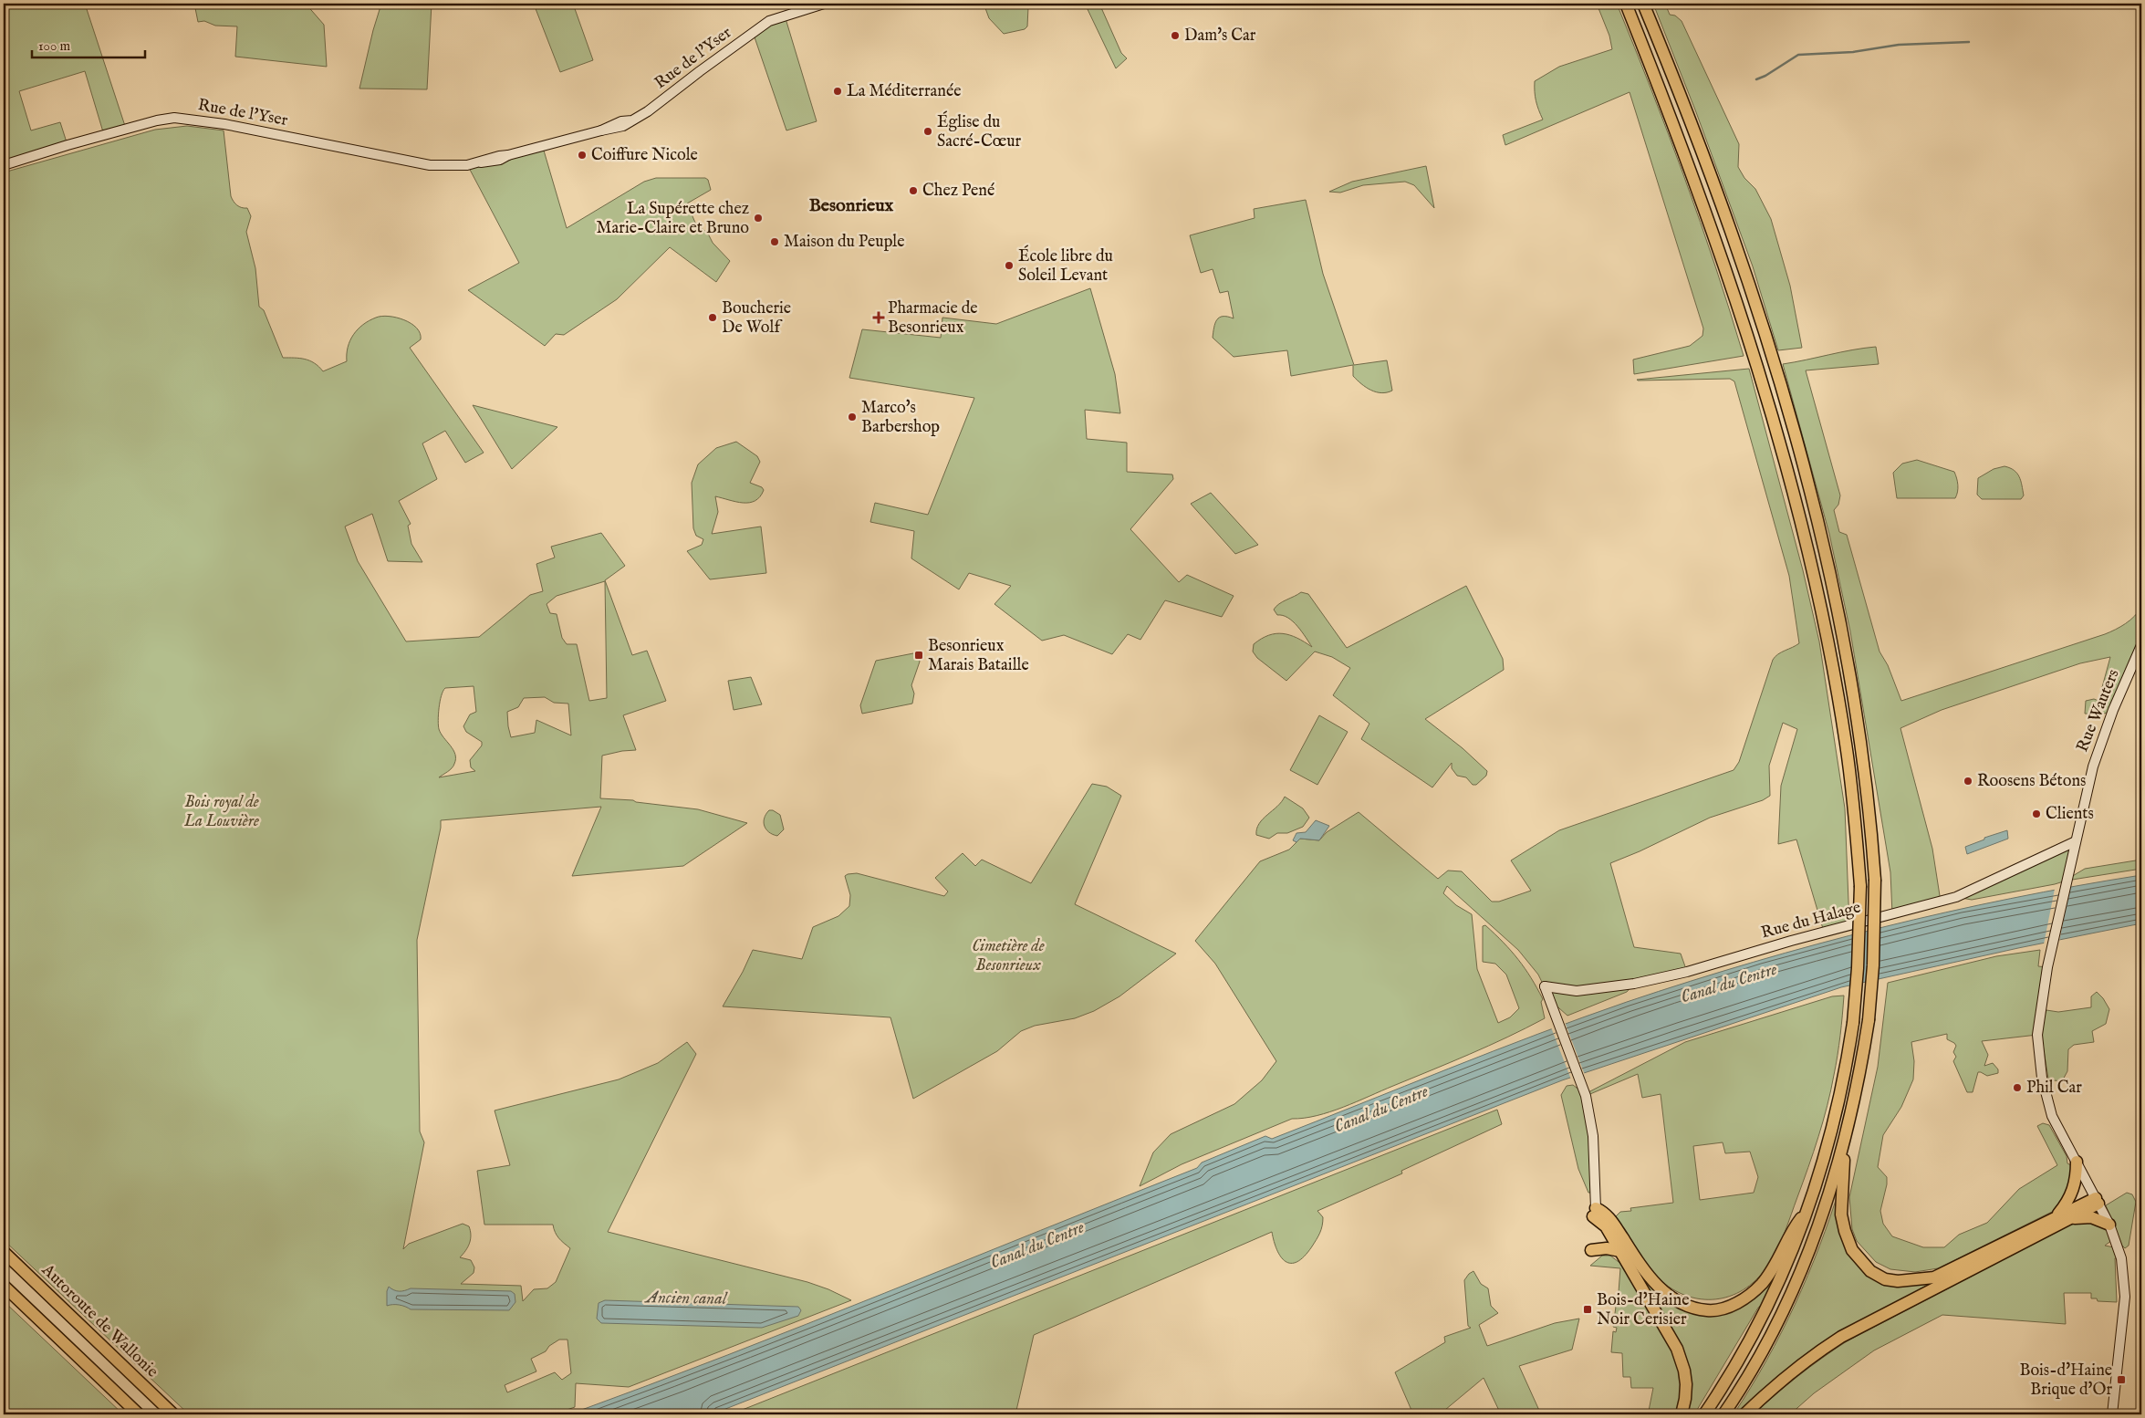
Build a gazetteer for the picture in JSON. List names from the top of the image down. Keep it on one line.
{"streets":{"highway":["Autoroute de Wallonie"],"street":["Rue de l'Yser","Rue Wauters","Rue du Halage"]},"crossings":[["Rue Wauters","Rue du Halage"]],"districts":["Besonrieux"],"water":["Canal du Centre","Ancien canal"],"parks":["Bois royal de La Louvière","Cimetière de Besonrieux"],"places":{"other":["Dam's Car","La Méditerranée","Église du Sacré-Cœur","Coiffure Nicole","Chez Pené","La Supérette chez Marie-Claire et Bruno","Maison du Peuple","École libre du Soleil Levant","Boucherie De Wolf","Marco's Barbershop","Roosens Bétons","Clients","Phil Car"],"health":["Pharmacie de Besonrieux"],"transit":["Besonrieux Marais Bataille","Bois-d'Haine Noir Cerisier","Bois-d'Haine Brique d'Or"]},"scale_bar":"100 m"}
